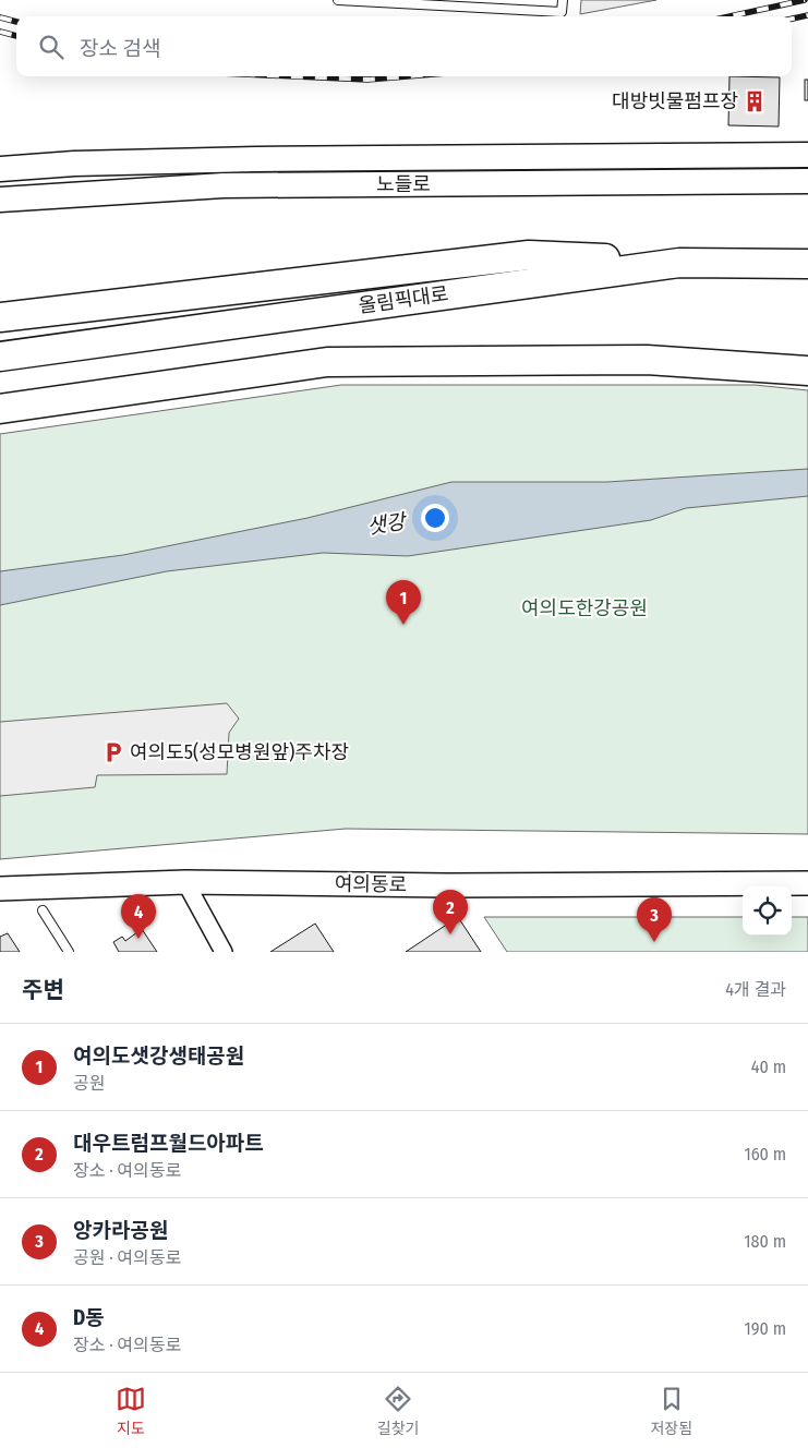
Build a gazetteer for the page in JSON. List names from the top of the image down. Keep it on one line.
{"streets":{"highway":["올림픽대로"],"main road":["노들로","여의동로"]},"water":["샛강"],"parks":["여의도한강공원"],"places":{"building":["대방빗물펌프장"],"parking":["여의도5(성모병원앞)주차장"]},"page":{"search":"장소 검색","pins":["1","2","4","3"],"heading":["주변","4개 결과"],"list":[{"mark":"1","name":"여의도샛강생태공원","note":"공원","value":"40 m"},{"mark":"2","name":"대우트럼프월드아파트","note":"장소 · 여의동로","value":"160 m"},{"mark":"3","name":"앙카라공원","note":"공원 · 여의동로","value":"180 m"},{"mark":"4","name":"D동","note":"장소 · 여의동로","value":"190 m"}],"nav":["지도","길찾기","저장됨"]}}
